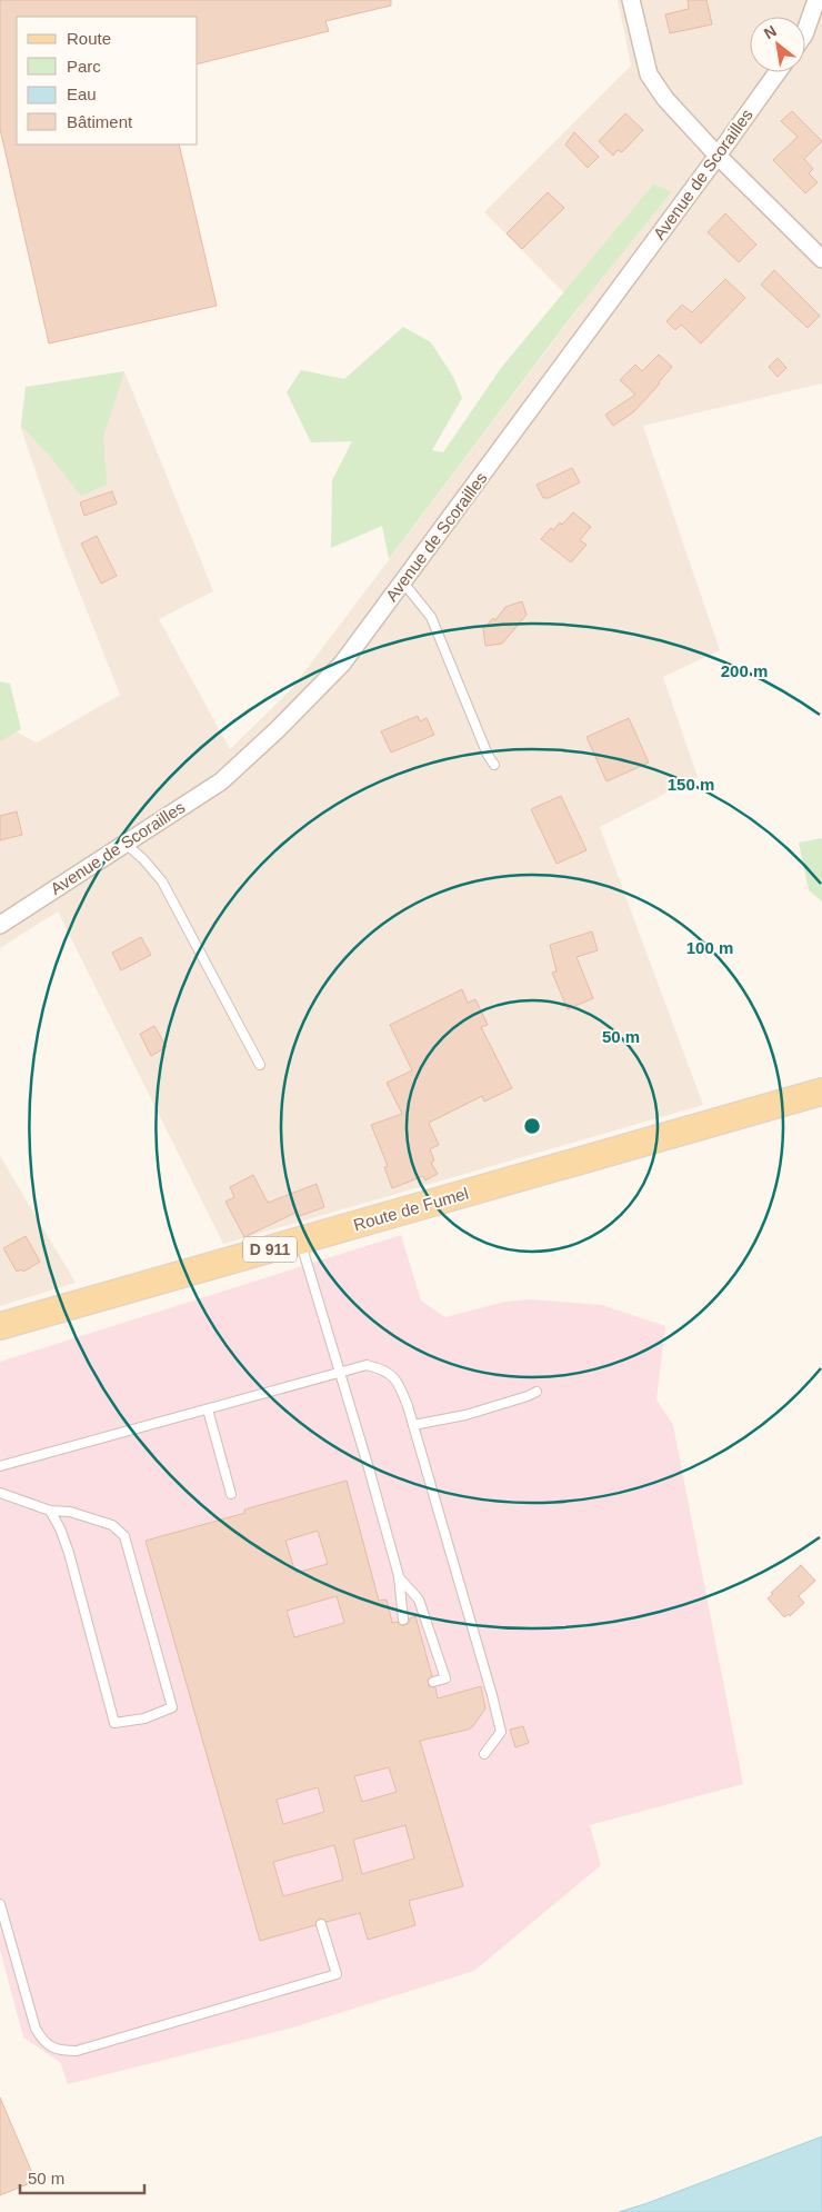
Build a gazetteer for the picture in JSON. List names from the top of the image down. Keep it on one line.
{"streets":{"main road":["Route de Fumel","D 911"],"street":["Avenue de Scorailles"]},"legend":["Route","Parc","Eau","Bâtiment"],"scale_bar":"50 m","north":"top left","rings":["200 m","150 m","100 m","50 m"]}
